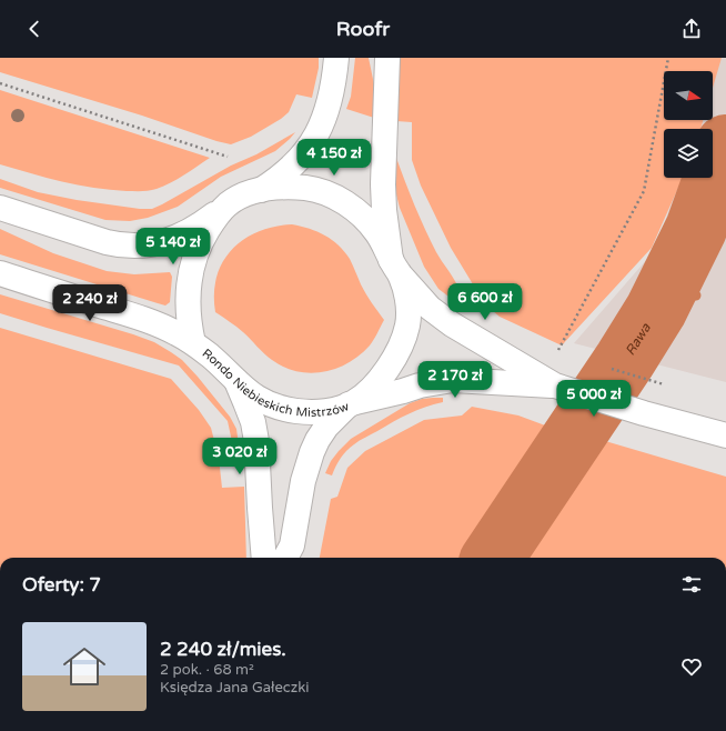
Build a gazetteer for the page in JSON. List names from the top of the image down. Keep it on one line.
{"streets":{"main road":["Rondo Niebieskich Mistrzów"]},"water":["Rawa"],"north":"right","page":{"header":"Roofr","price":["4 150 zł","5 140 zł","6 600 zł","2 240 zł","2 170 zł","5 000 zł","3 020 zł"],"heading":"Oferty: 7","list":[{"name":"2 240 zł/mies.","note":"2 pok. · 68 m² · Księdza Jana Gałeczki"}]}}
